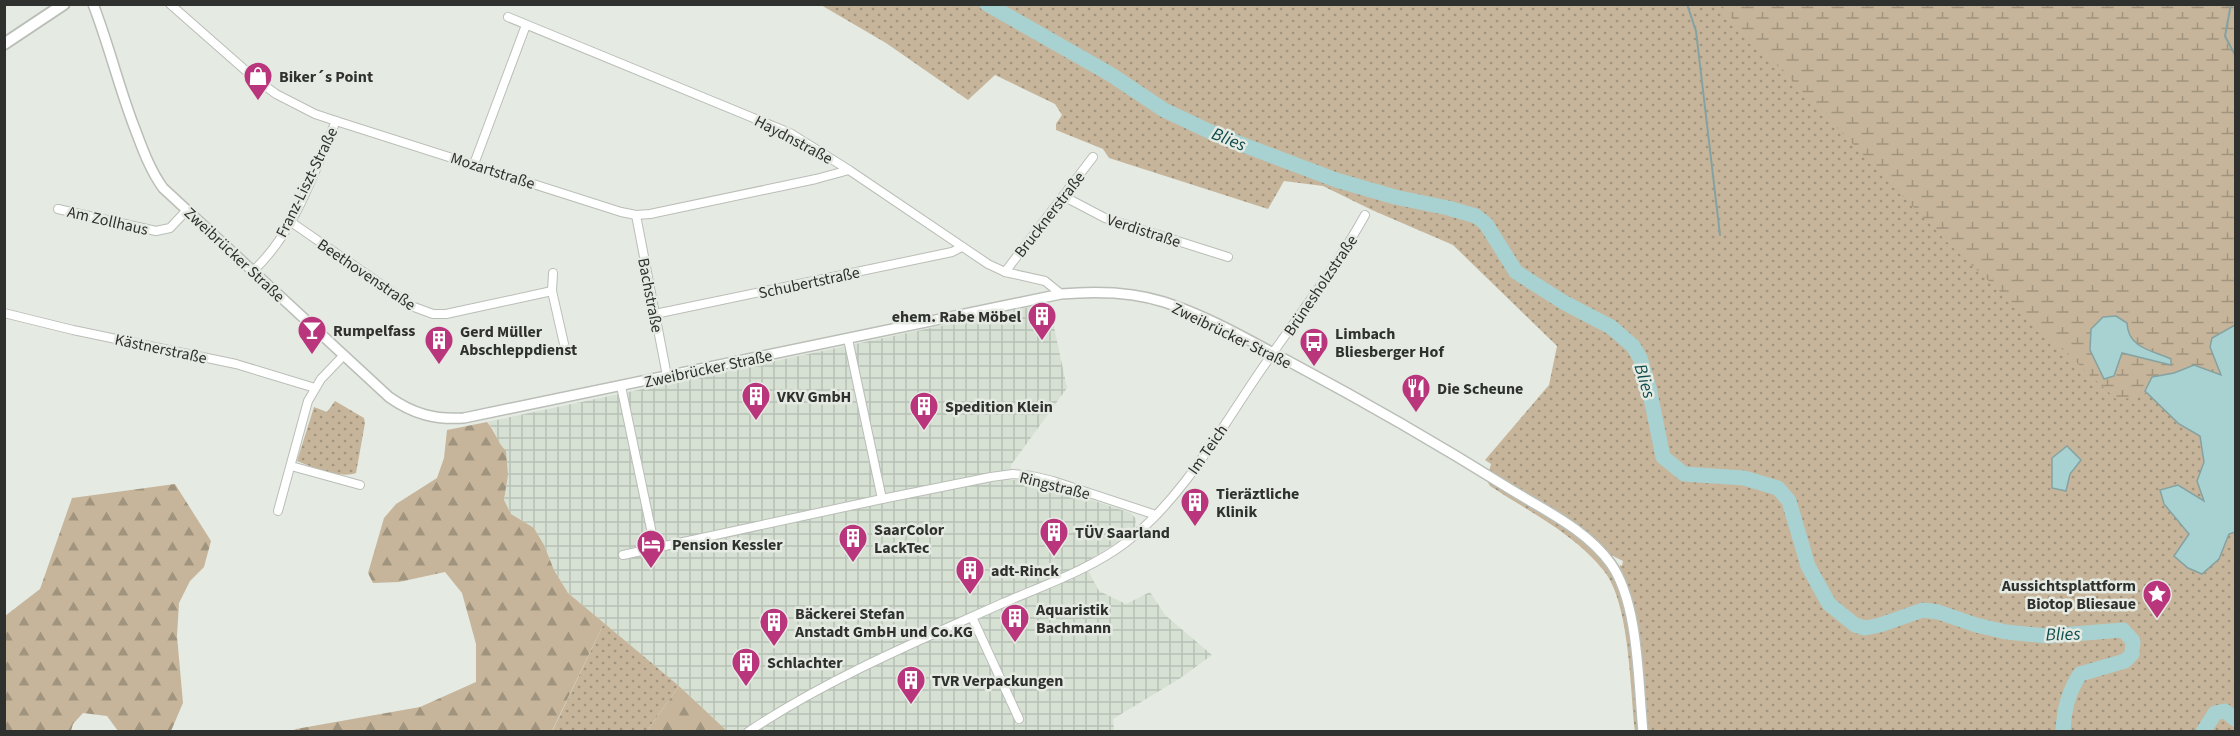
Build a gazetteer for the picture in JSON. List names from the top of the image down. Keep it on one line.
{"streets":{"street":["Haydnstraße","Mozartstraße","Franz-Liszt-Straße","Brucknerstraße","Am Zollhaus","Verdistraße","Zweibrücker Straße","Beethovenstraße","Schubertstraße","Brünesholzstraße","Bachstraße","Kästnerstraße","Im Teich","Ringstraße"]},"crossings":[["Haydnstraße","Mozartstraße"],["Haydnstraße","Brucknerstraße"],["Haydnstraße","Zweibrücker Straße"],["Haydnstraße","Schubertstraße"],["Mozartstraße","Franz-Liszt-Straße"],["Mozartstraße","Bachstraße"],["Franz-Liszt-Straße","Zweibrücker Straße"],["Franz-Liszt-Straße","Beethovenstraße"],["Brucknerstraße","Verdistraße"],["Am Zollhaus","Zweibrücker Straße"],["Zweibrücker Straße","Brünesholzstraße"],["Zweibrücker Straße","Bachstraße"],["Zweibrücker Straße","Im Teich"],["Schubertstraße","Bachstraße"],["Brünesholzstraße","Im Teich"],["Im Teich","Ringstraße"]],"water":["Blies"],"places":{"shop":["Biker´s Point"],"building":["ehem. Rabe Möbel","Gerd Müller Abschleppdienst","VKV GmbH","Spedition Klein","Tieräztliche Klinik","TÜV Saarland","SaarColor LackTec","adt-Rinck","Aquaristik Bachmann","Bäckerei Stefan Anstadt GmbH und Co.KG","Schlachter","TVR Verpackungen"],"bar":["Rumpelfass"],"bus stop":["Limbach Bliesberger Hof"],"restaurant":["Die Scheune"],"hotel":["Pension Kessler"],"place":["Aussichtsplattform Biotop Bliesaue"]}}
